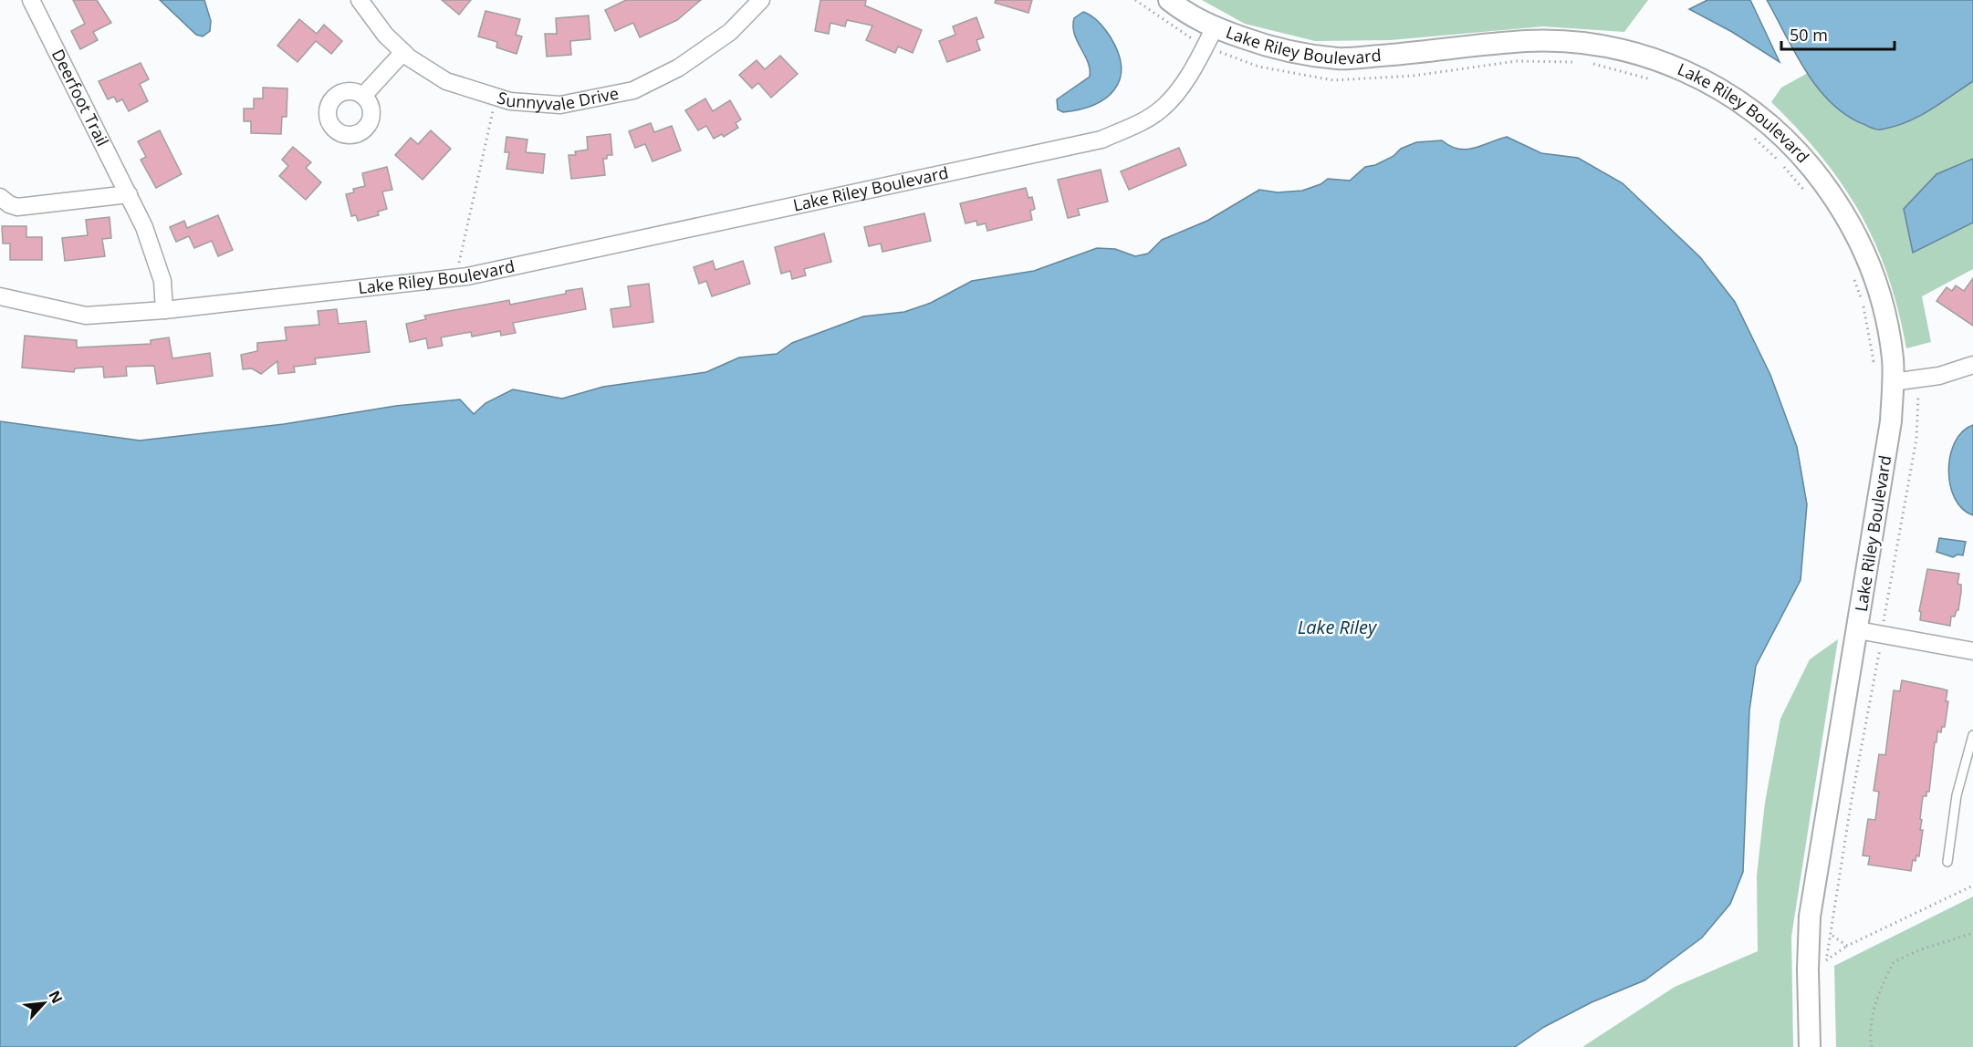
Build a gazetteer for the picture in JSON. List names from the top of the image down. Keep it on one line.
{"streets":{"street":["Lake Riley Boulevard","Sunnyvale Drive","Deerfoot Trail"]},"crossings":[["Lake Riley Boulevard","Deerfoot Trail"]],"water":["Lake Riley"],"scale_bar":"50 m","north":"top right"}
